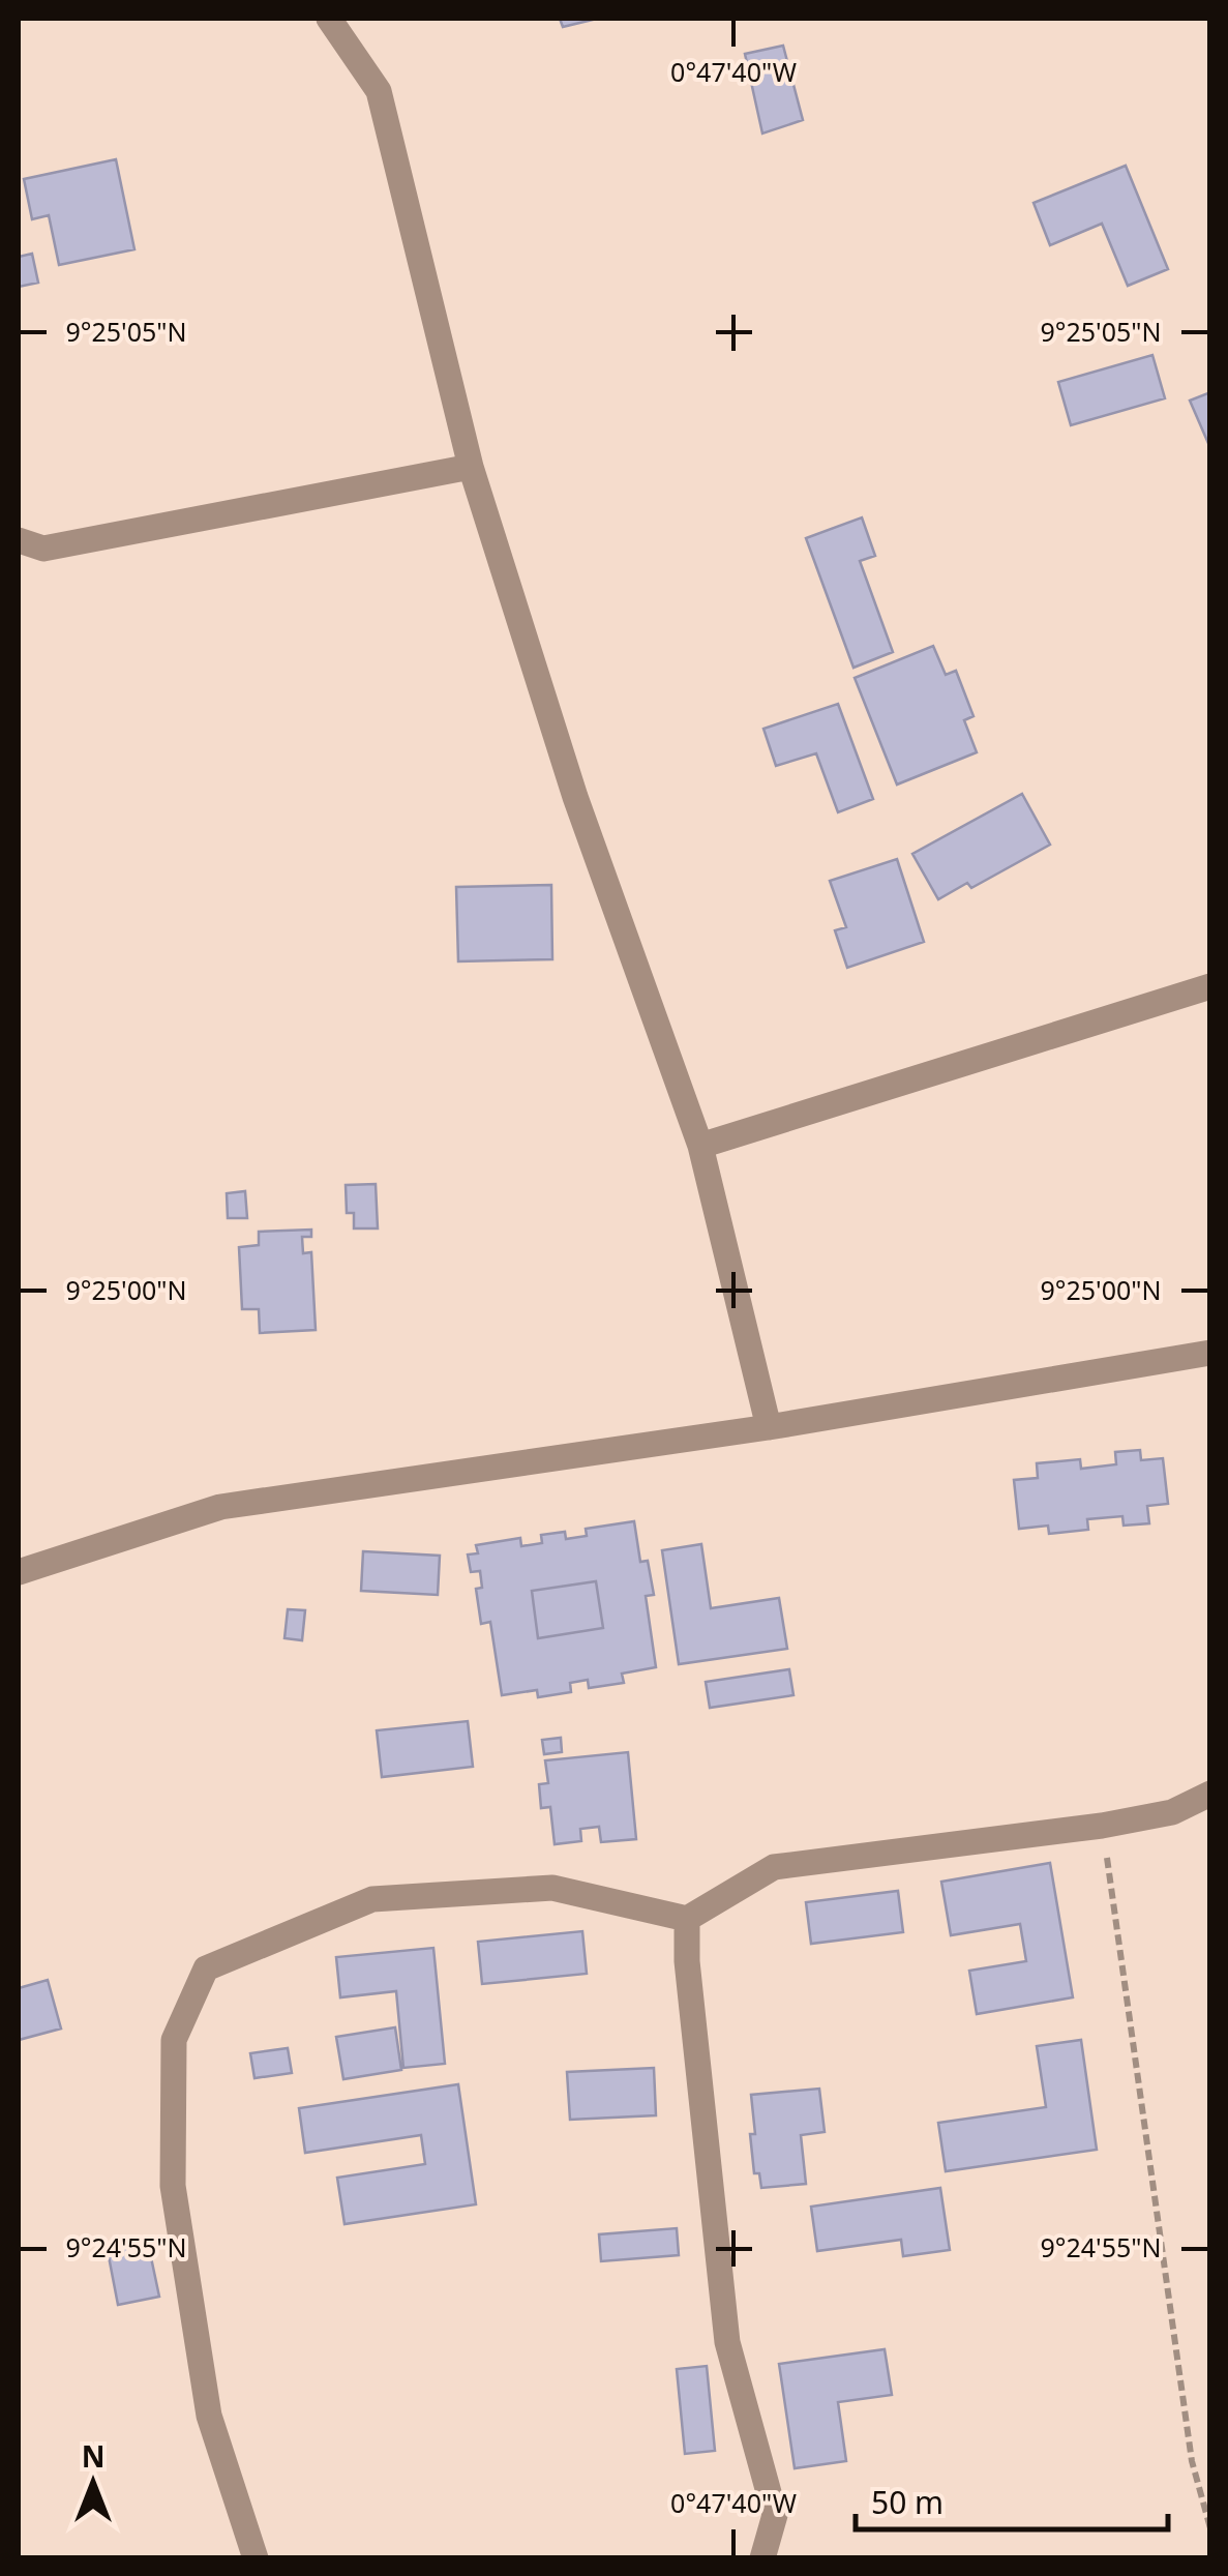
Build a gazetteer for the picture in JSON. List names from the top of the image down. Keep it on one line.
{"scale_bar":"50 m","north":"top","coordinates":["0°47'40\"W","9°25'05\"N","9°25'00\"N","9°24'55\"N"]}
